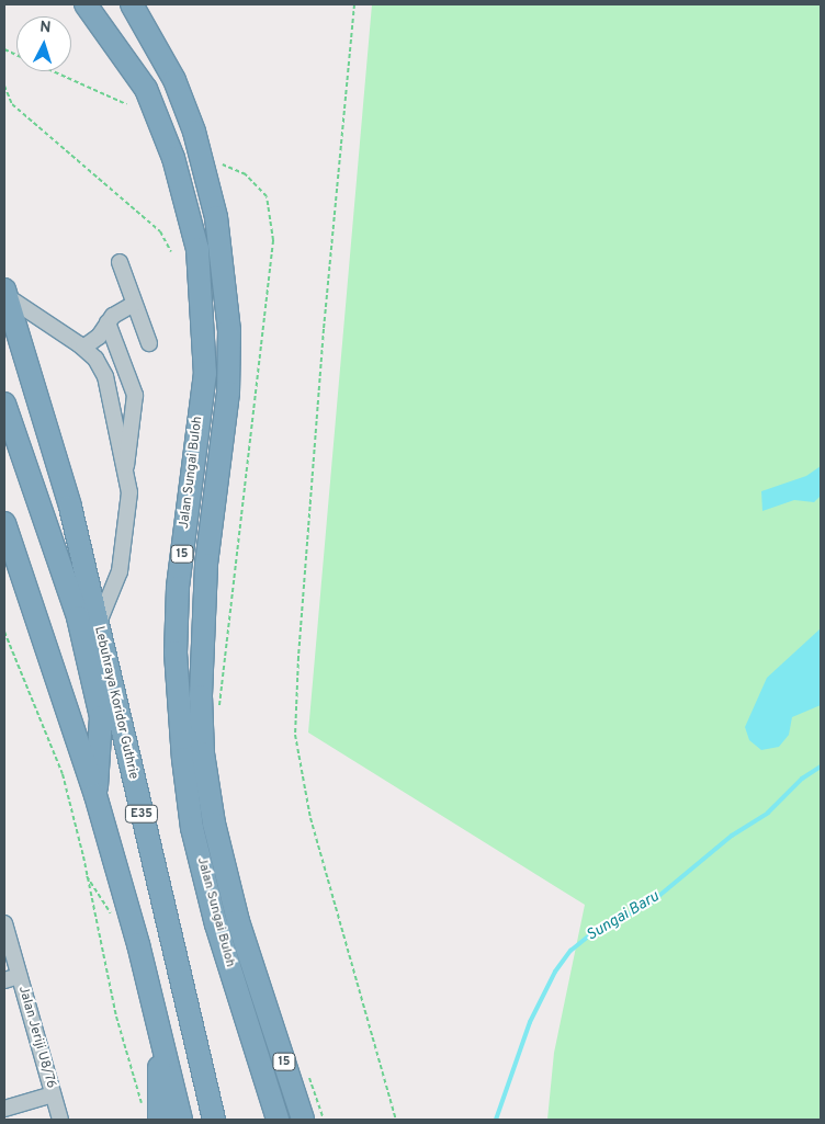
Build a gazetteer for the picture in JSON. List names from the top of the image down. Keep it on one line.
{"streets":{"highway":["Jalan Sungai Buloh","15","Lebuhraya Koridor Guthrie","E35"],"street":["Jalan Jeriji U8/76"]},"water":["Sungai Baru"],"north":"top"}
